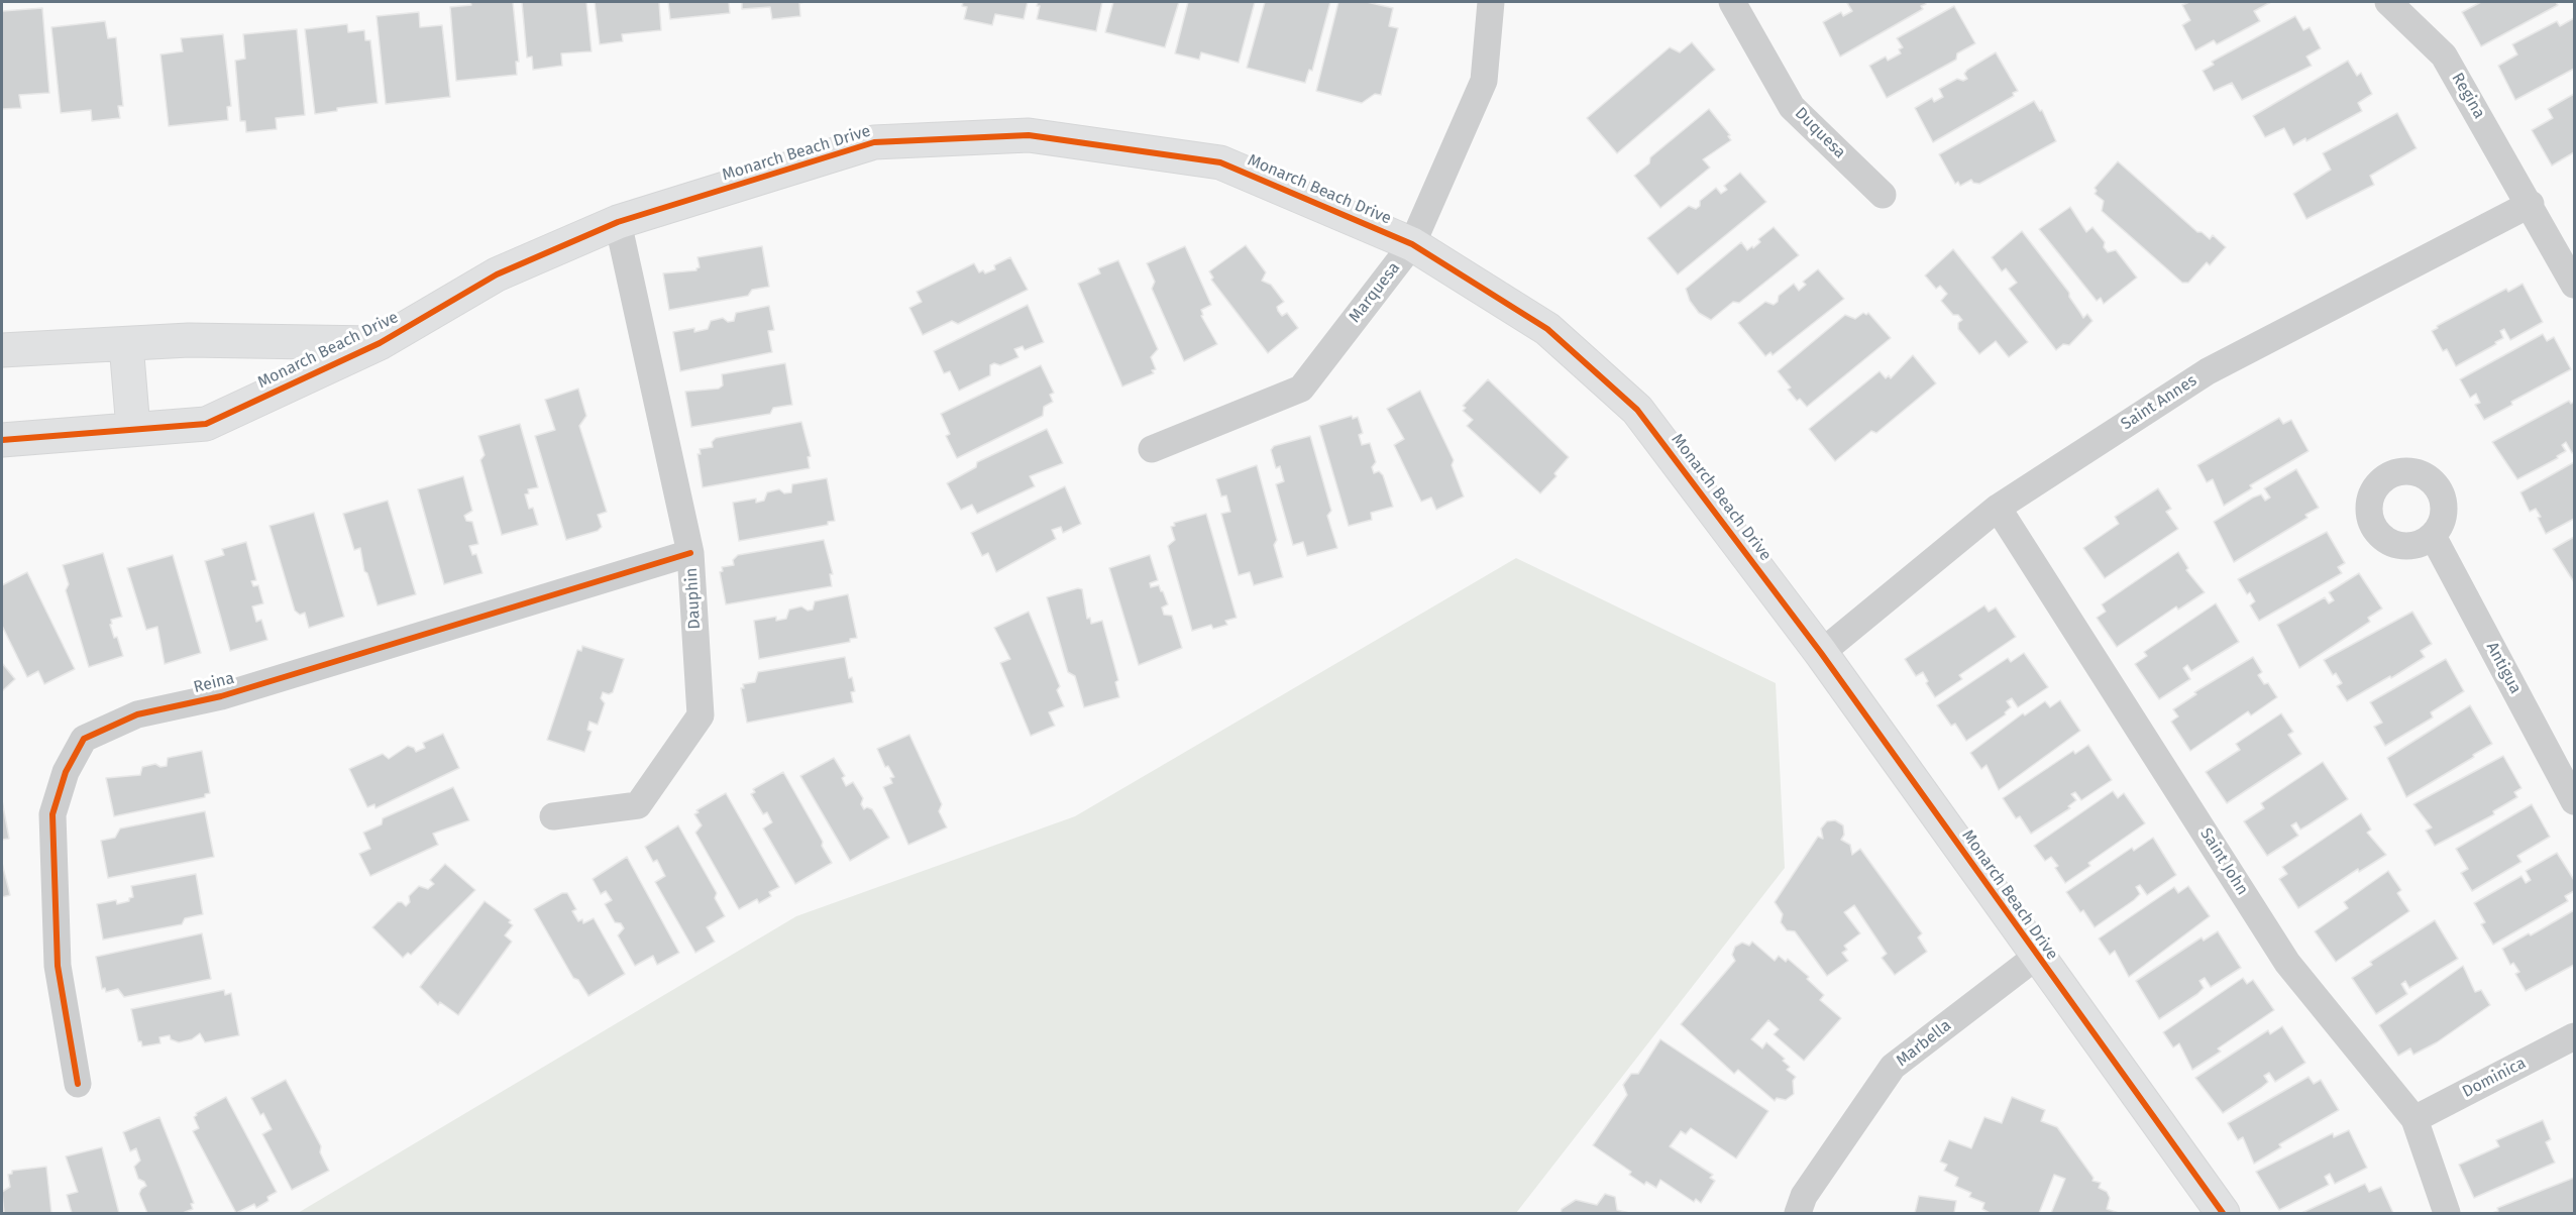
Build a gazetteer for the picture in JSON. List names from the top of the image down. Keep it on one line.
{"streets":{"street":["Regina","Duquesa","Monarch Beach Drive","Marquesa","Saint Annes","Dauphin","Antigua","Reina","Saint John","Marbella","Dominica"]},"crossings":[["Regina","Saint Annes"],["Monarch Beach Drive","Marquesa"],["Monarch Beach Drive","Saint Annes"],["Monarch Beach Drive","Dauphin"],["Monarch Beach Drive","Marbella"],["Saint Annes","Saint John"],["Dauphin","Reina"],["Saint John","Dominica"]]}
